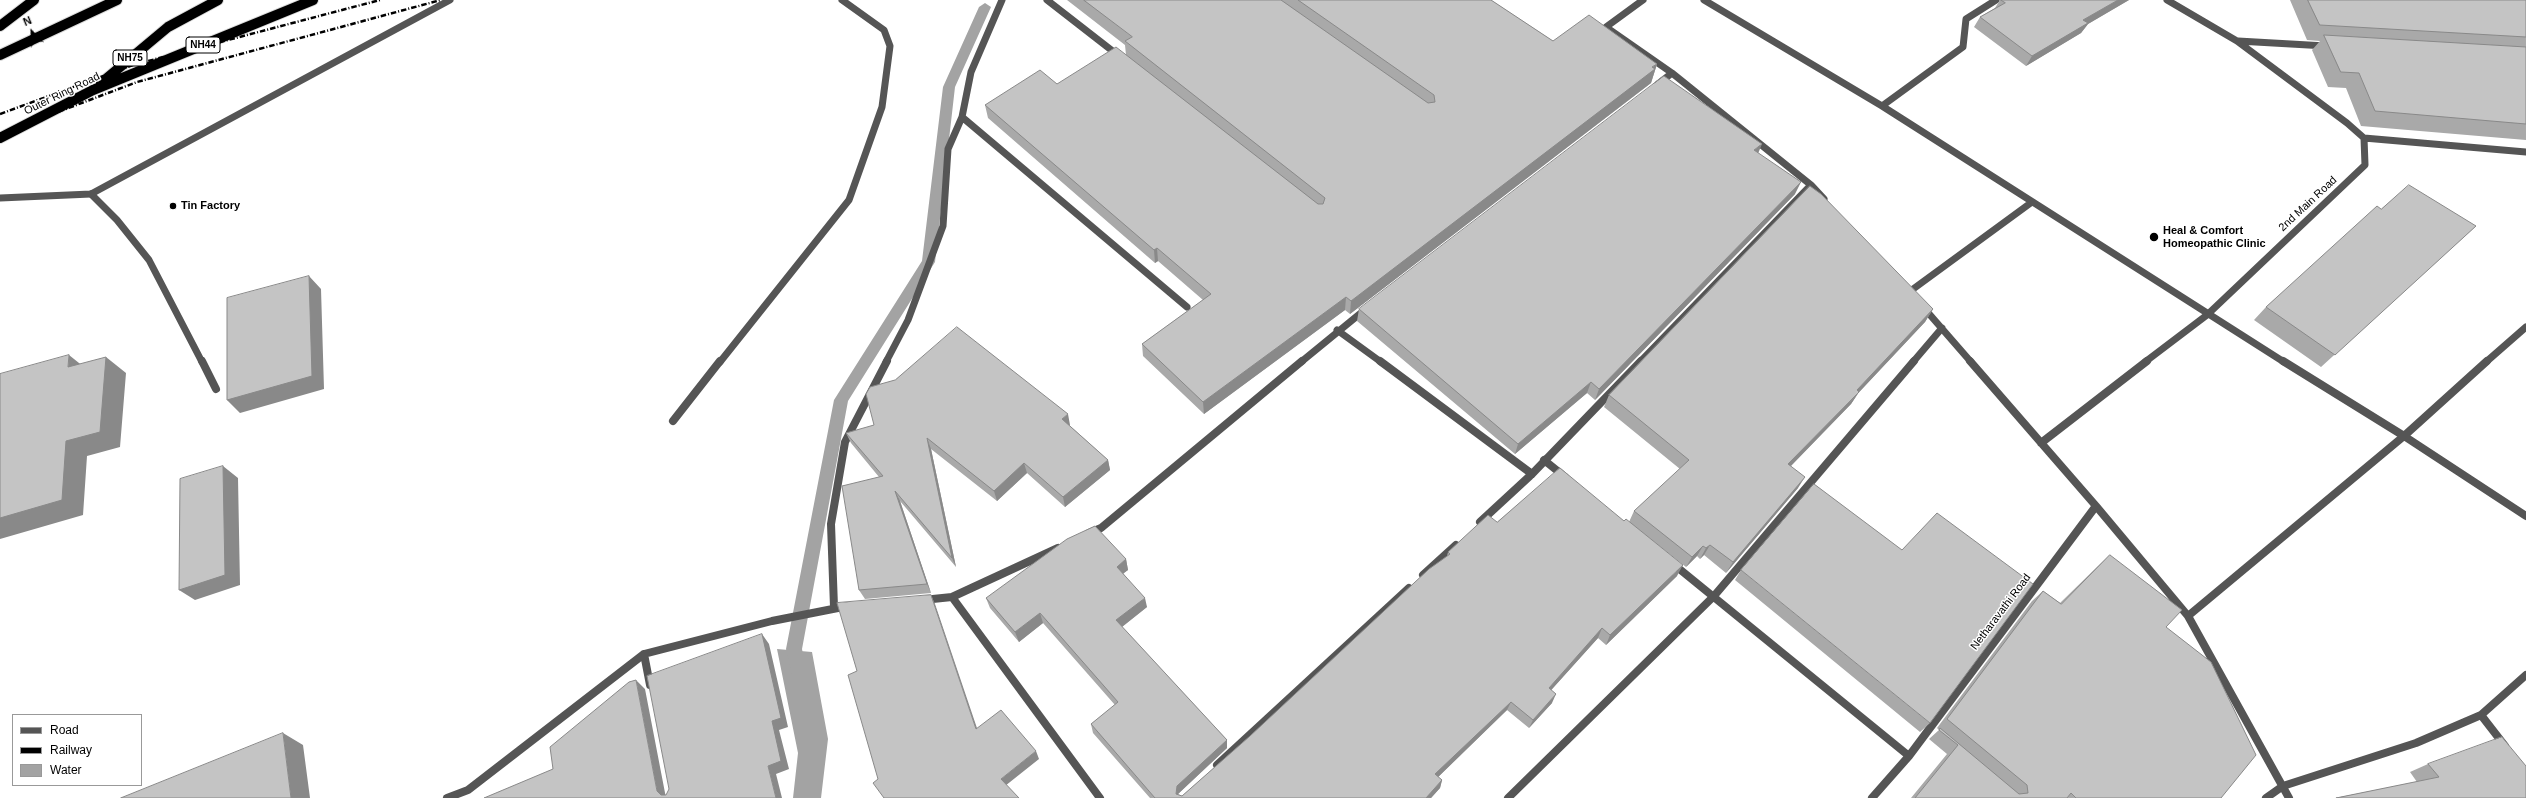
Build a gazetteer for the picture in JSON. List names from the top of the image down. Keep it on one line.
{"streets":{"highway":["NH44","NH75","Outer Ring Road"],"street":["2nd Main Road","Netharavathi Road"]},"crossings":[["NH75","Outer Ring Road"]],"places":["Tin Factory","Heal & Comfort Homeopathic Clinic"],"legend":["Road","Railway","Water"],"north":"top left"}
